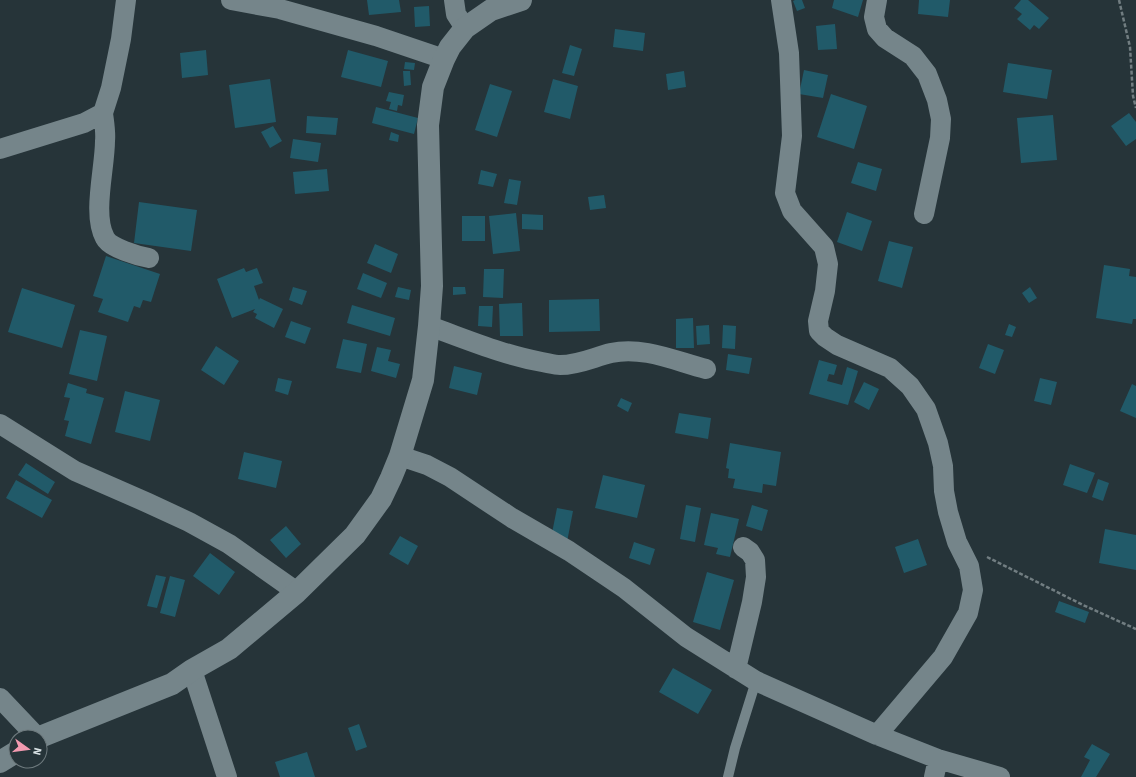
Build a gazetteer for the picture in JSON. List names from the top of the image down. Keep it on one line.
{"north":"right"}
